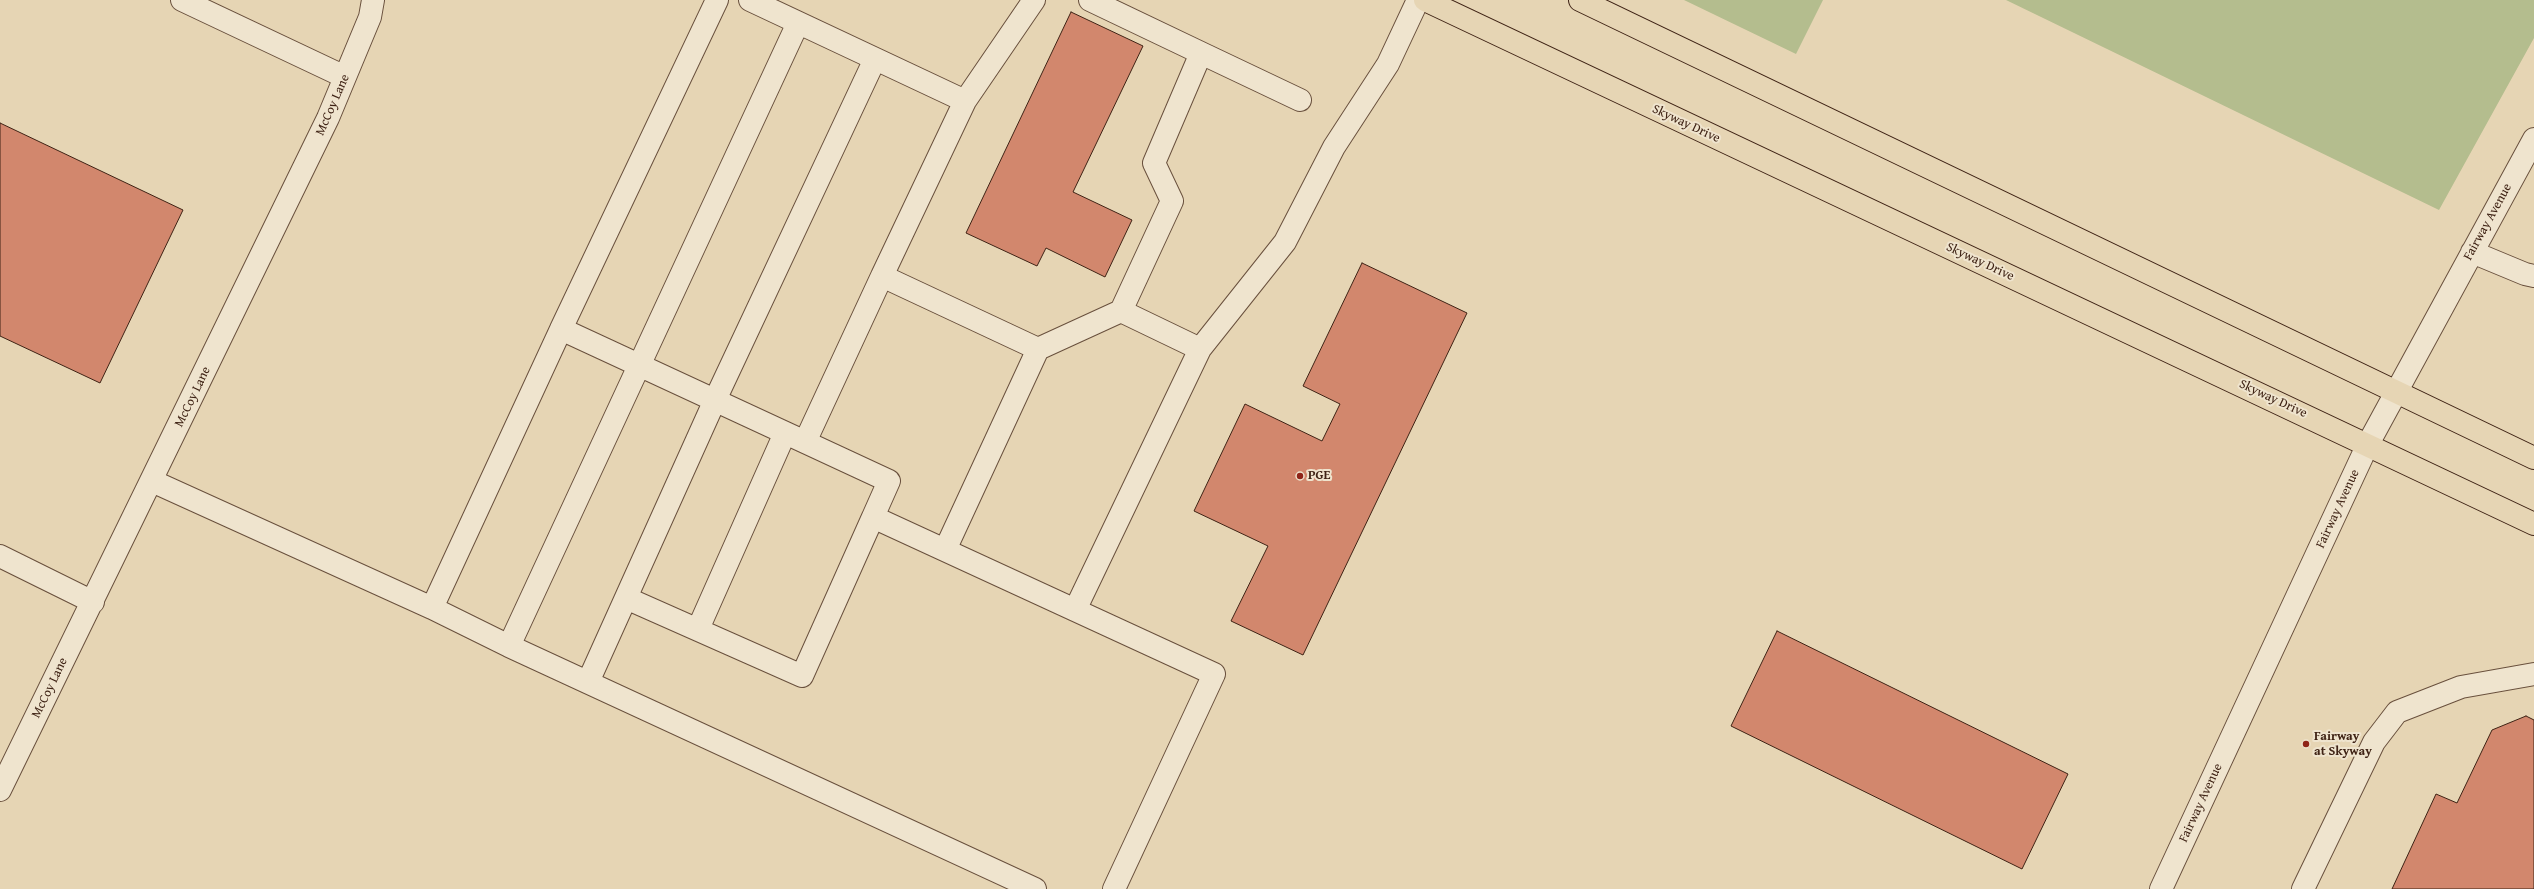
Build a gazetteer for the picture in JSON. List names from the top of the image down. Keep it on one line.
{"streets":{"main road":["Skyway Drive"],"street":["McCoy Lane","Fairway Avenue"]},"crossings":[["Skyway Drive","Fairway Avenue"]],"places":["PGE","Fairway at Skyway"]}
